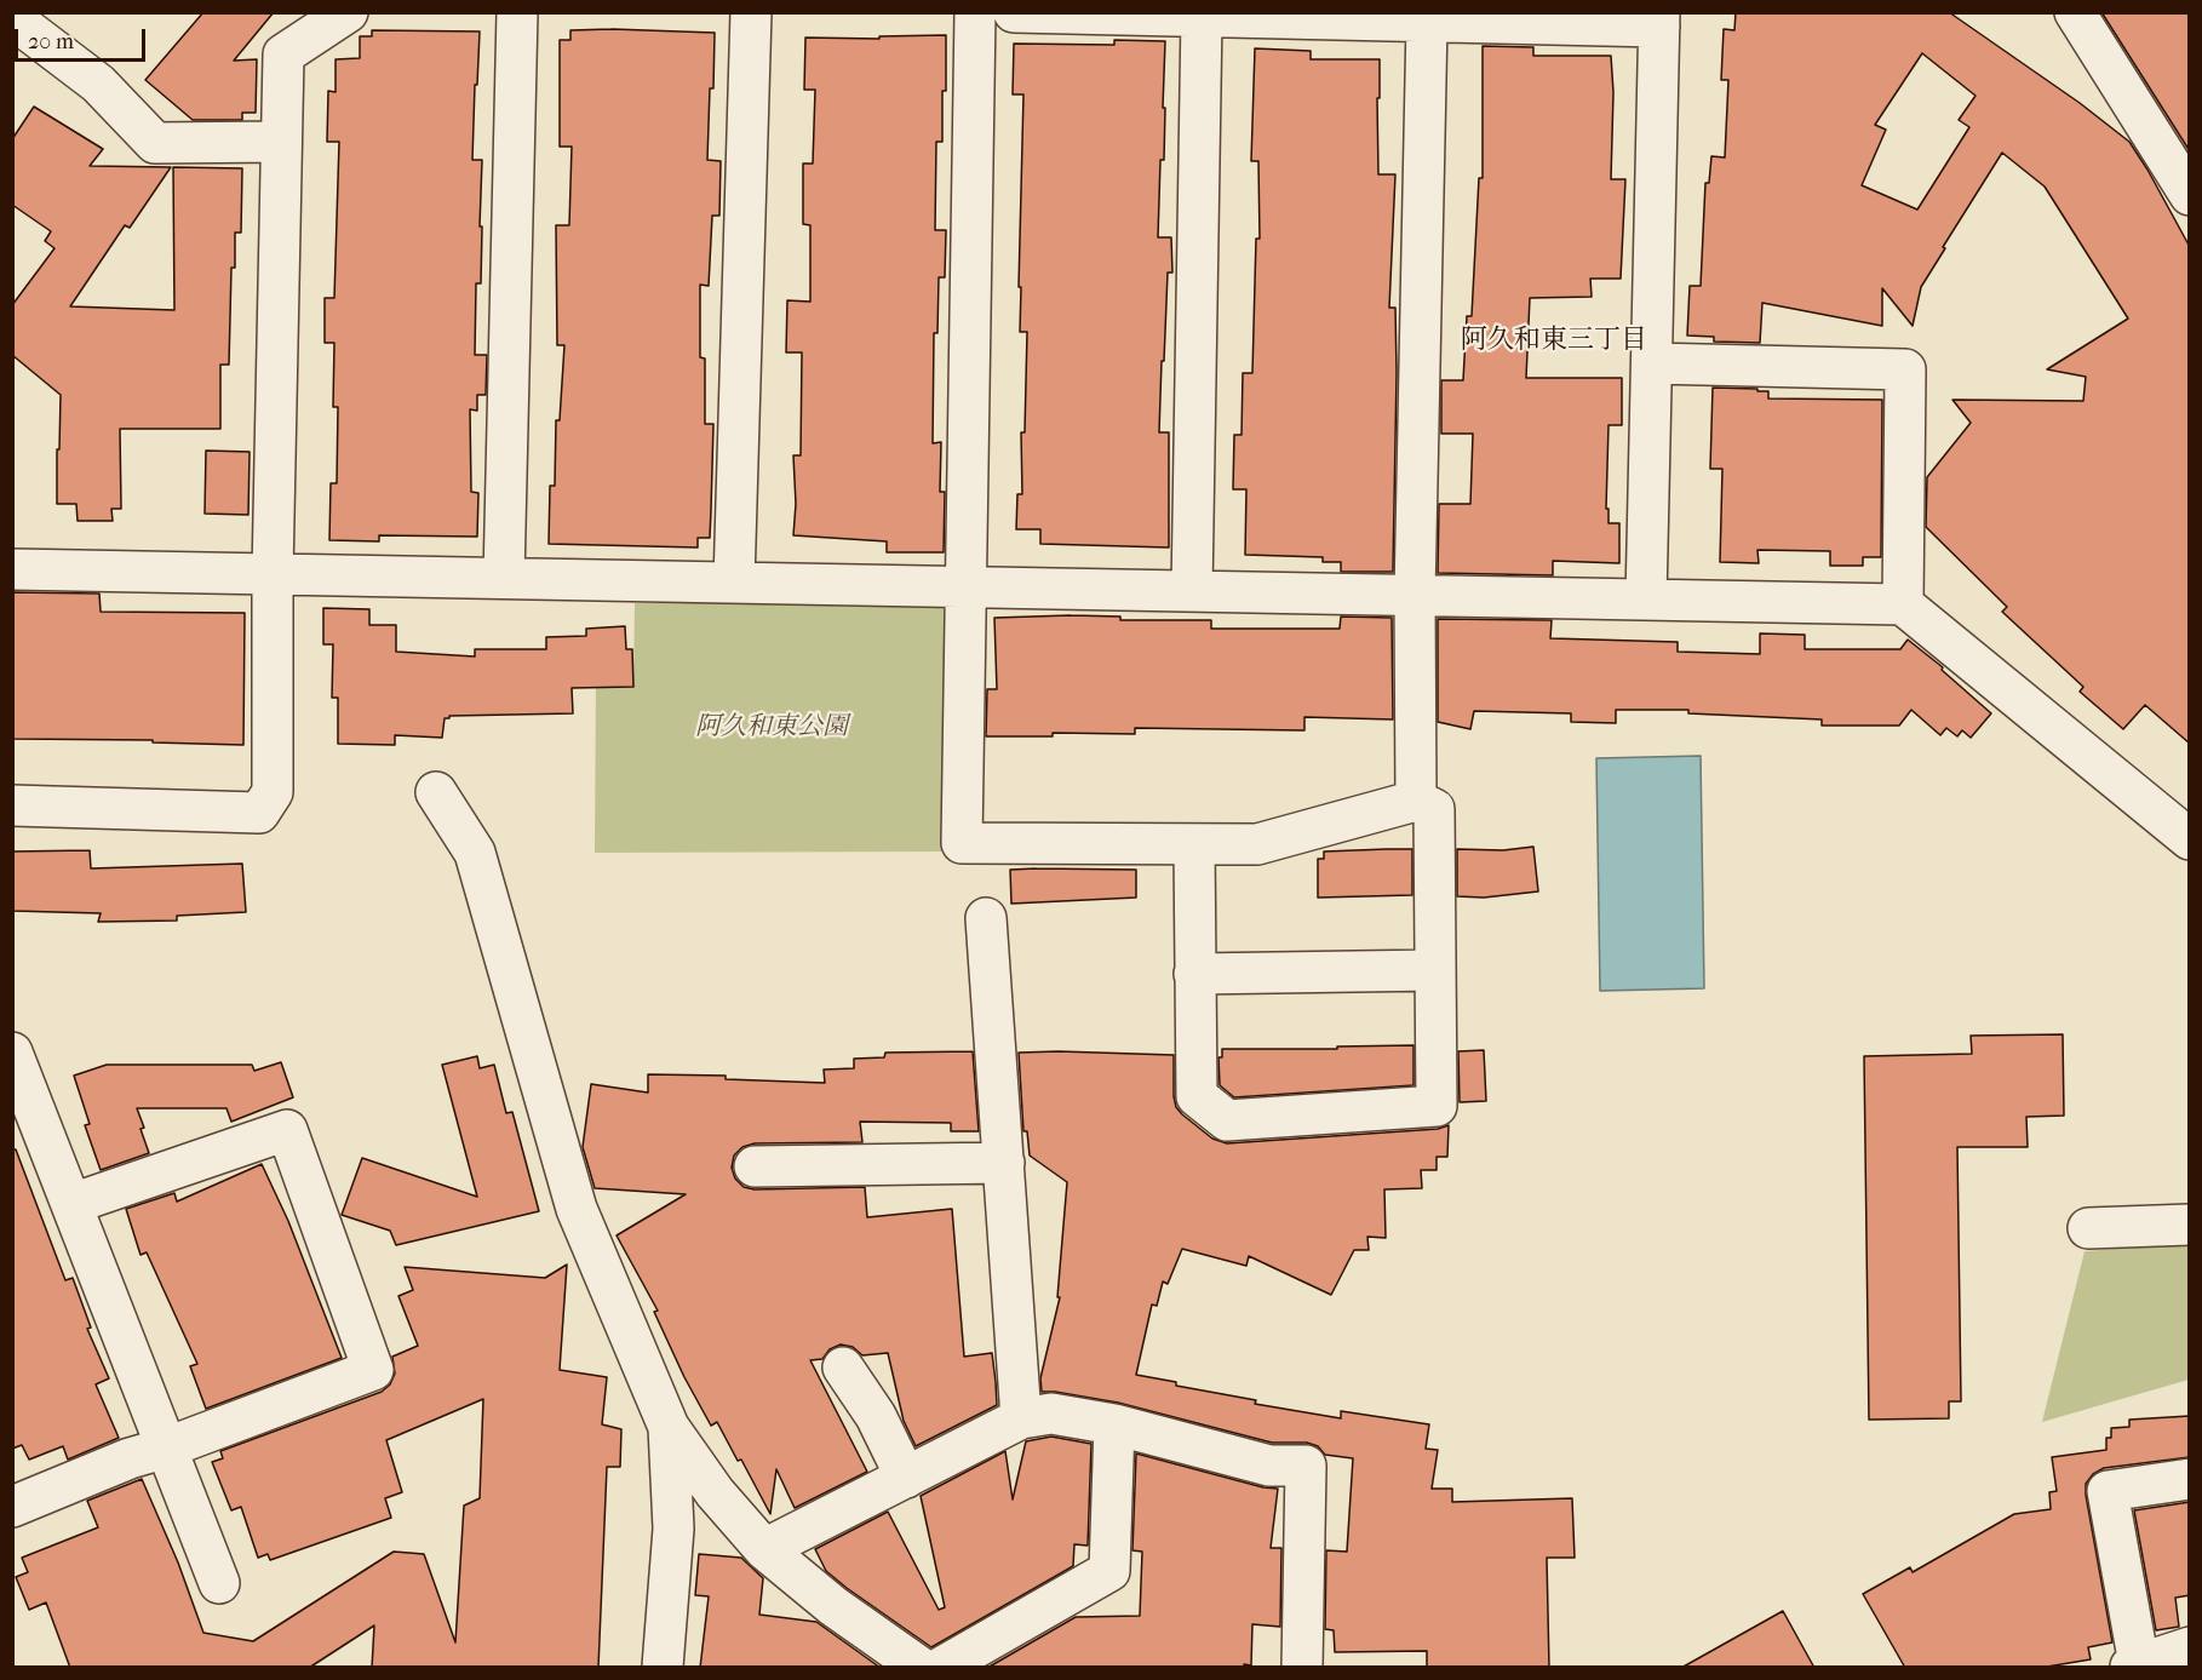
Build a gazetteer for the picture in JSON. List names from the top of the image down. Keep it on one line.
{"districts":["阿久和東三丁目"],"parks":["阿久和東公園"],"scale_bar":"20 m"}
